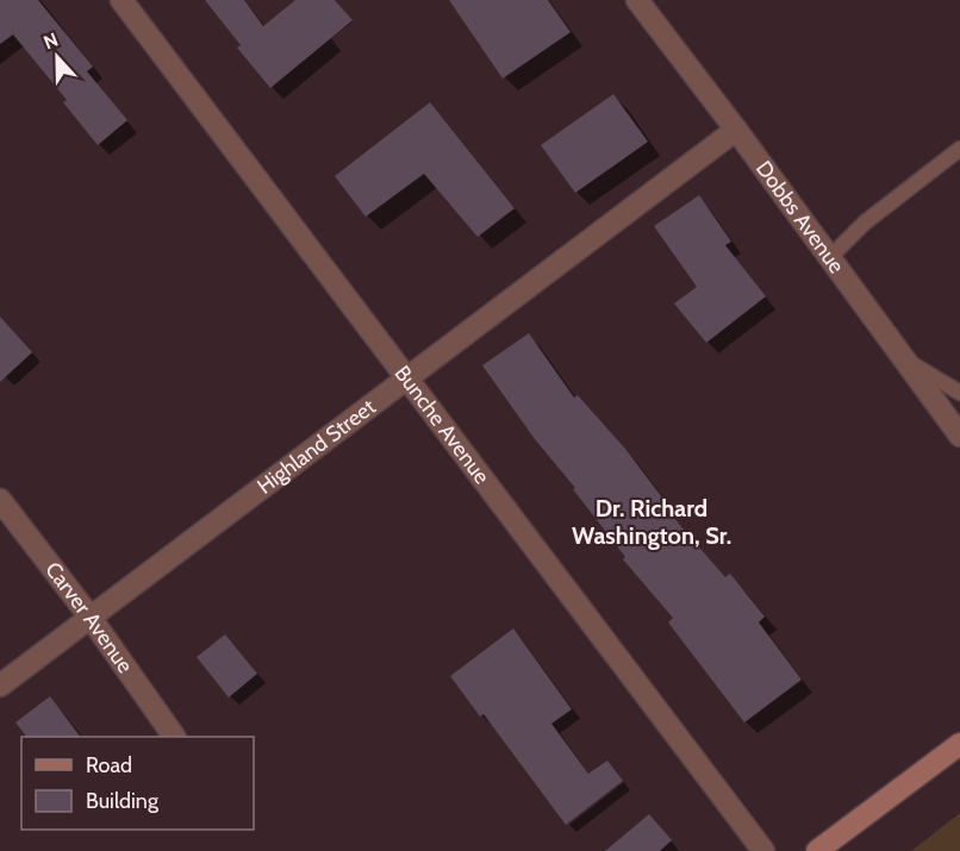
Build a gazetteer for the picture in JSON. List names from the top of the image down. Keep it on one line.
{"streets":{"street":["Dobbs Avenue","Bunche Avenue","Highland Street","Carver Avenue"]},"crossings":[["Dobbs Avenue","Highland Street"],["Bunche Avenue","Highland Street"],["Highland Street","Carver Avenue"]],"districts":["Dr. Richard Washington, Sr."],"legend":["Road","Building"],"north":"top"}
